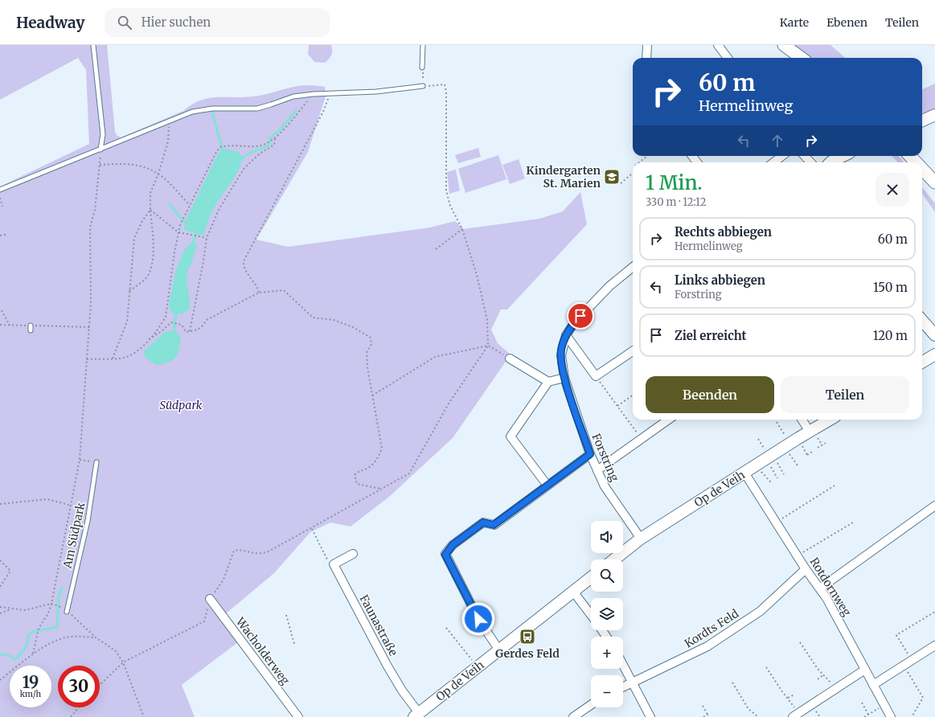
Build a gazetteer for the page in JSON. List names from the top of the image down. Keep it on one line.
{"streets":{"street":["Forstring","Op de Veih","Rotdornweg","Faunastraße","Kordts Feld","Wacholderweg"],"lane":["Am Südpark"]},"crossings":[["Forstring","Op de Veih"],["Op de Veih","Rotdornweg"],["Op de Veih","Faunastraße"],["Rotdornweg","Kordts Feld"]],"parks":["Südpark"],"places":{"school or university":["Kindergarten St. Marien"],"bus stop":["Gerdes Feld"]},"page":{"header":"Headway","search":"Hier suchen","nav":["Karte","Ebenen","Teilen"],"turn":["60 m","Hermelinweg"],"heading":["1 Min.","330 m · 12:12"],"list":[{"name":"Rechts abbiegen","note":"Hermelinweg","value":"60 m"},{"name":"Links abbiegen","note":"Forstring","value":"150 m"},{"name":"Ziel erreicht","value":"120 m"}],"buttons":["Beenden","Teilen"],"map_buttons":["+","−"],"speed":"19 km/h","limit":"30"}}
